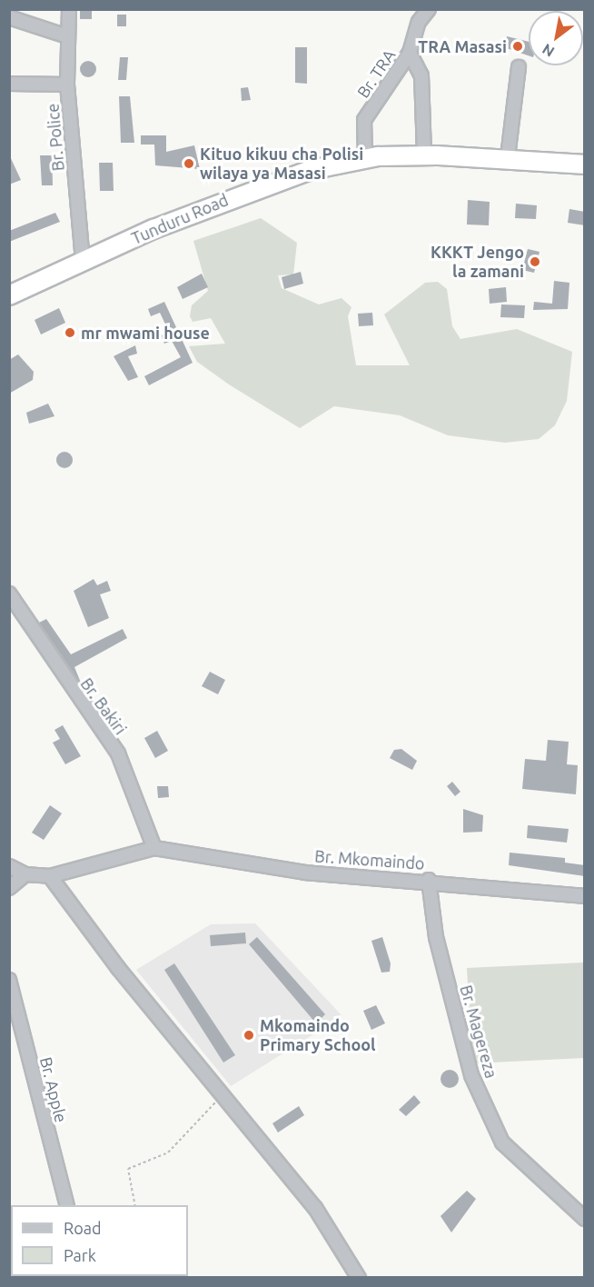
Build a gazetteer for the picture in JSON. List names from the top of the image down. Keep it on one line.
{"streets":{"highway":["Tunduru Road"],"street":["Br. TRA","Br. Police","Br. Bakiri","Br. Mkomaindo","Br. Magereza","Br. Apple"]},"crossings":[["Br. TRA","Tunduru Road"],["Br. Police","Tunduru Road"],["Br. Bakiri","Br. Mkomaindo"],["Br. Mkomaindo","Br. Magereza"]],"places":["TRA Masasi","Kituo kikuu cha Polisi wilaya ya Masasi","KKKT Jengo la zamani","mr mwami house","Mkomaindo Primary School"],"legend":["Road","Park"],"north":"bottom left"}
